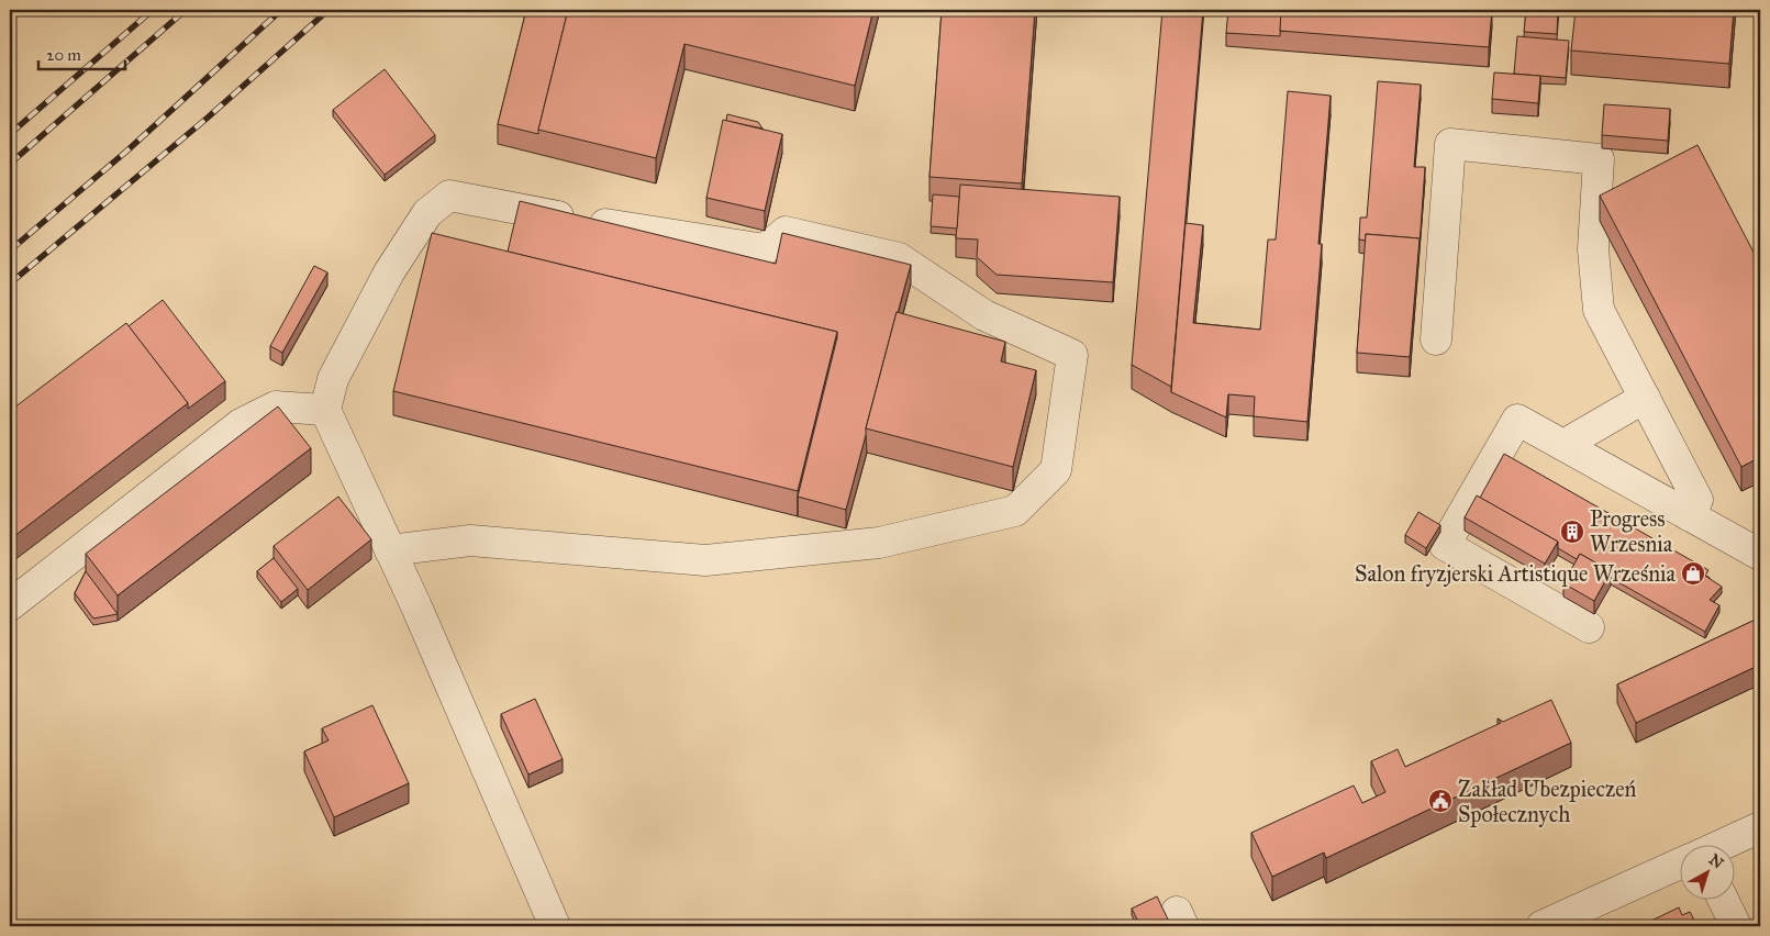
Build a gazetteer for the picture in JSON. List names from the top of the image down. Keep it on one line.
{"places":{"building":["Progress Wrzesnia"],"shop":["Salon fryzjerski Artistique Września"],"public building":["Zakład Ubezpieczeń Społecznych"]},"scale_bar":"20 m","north":"top right"}
